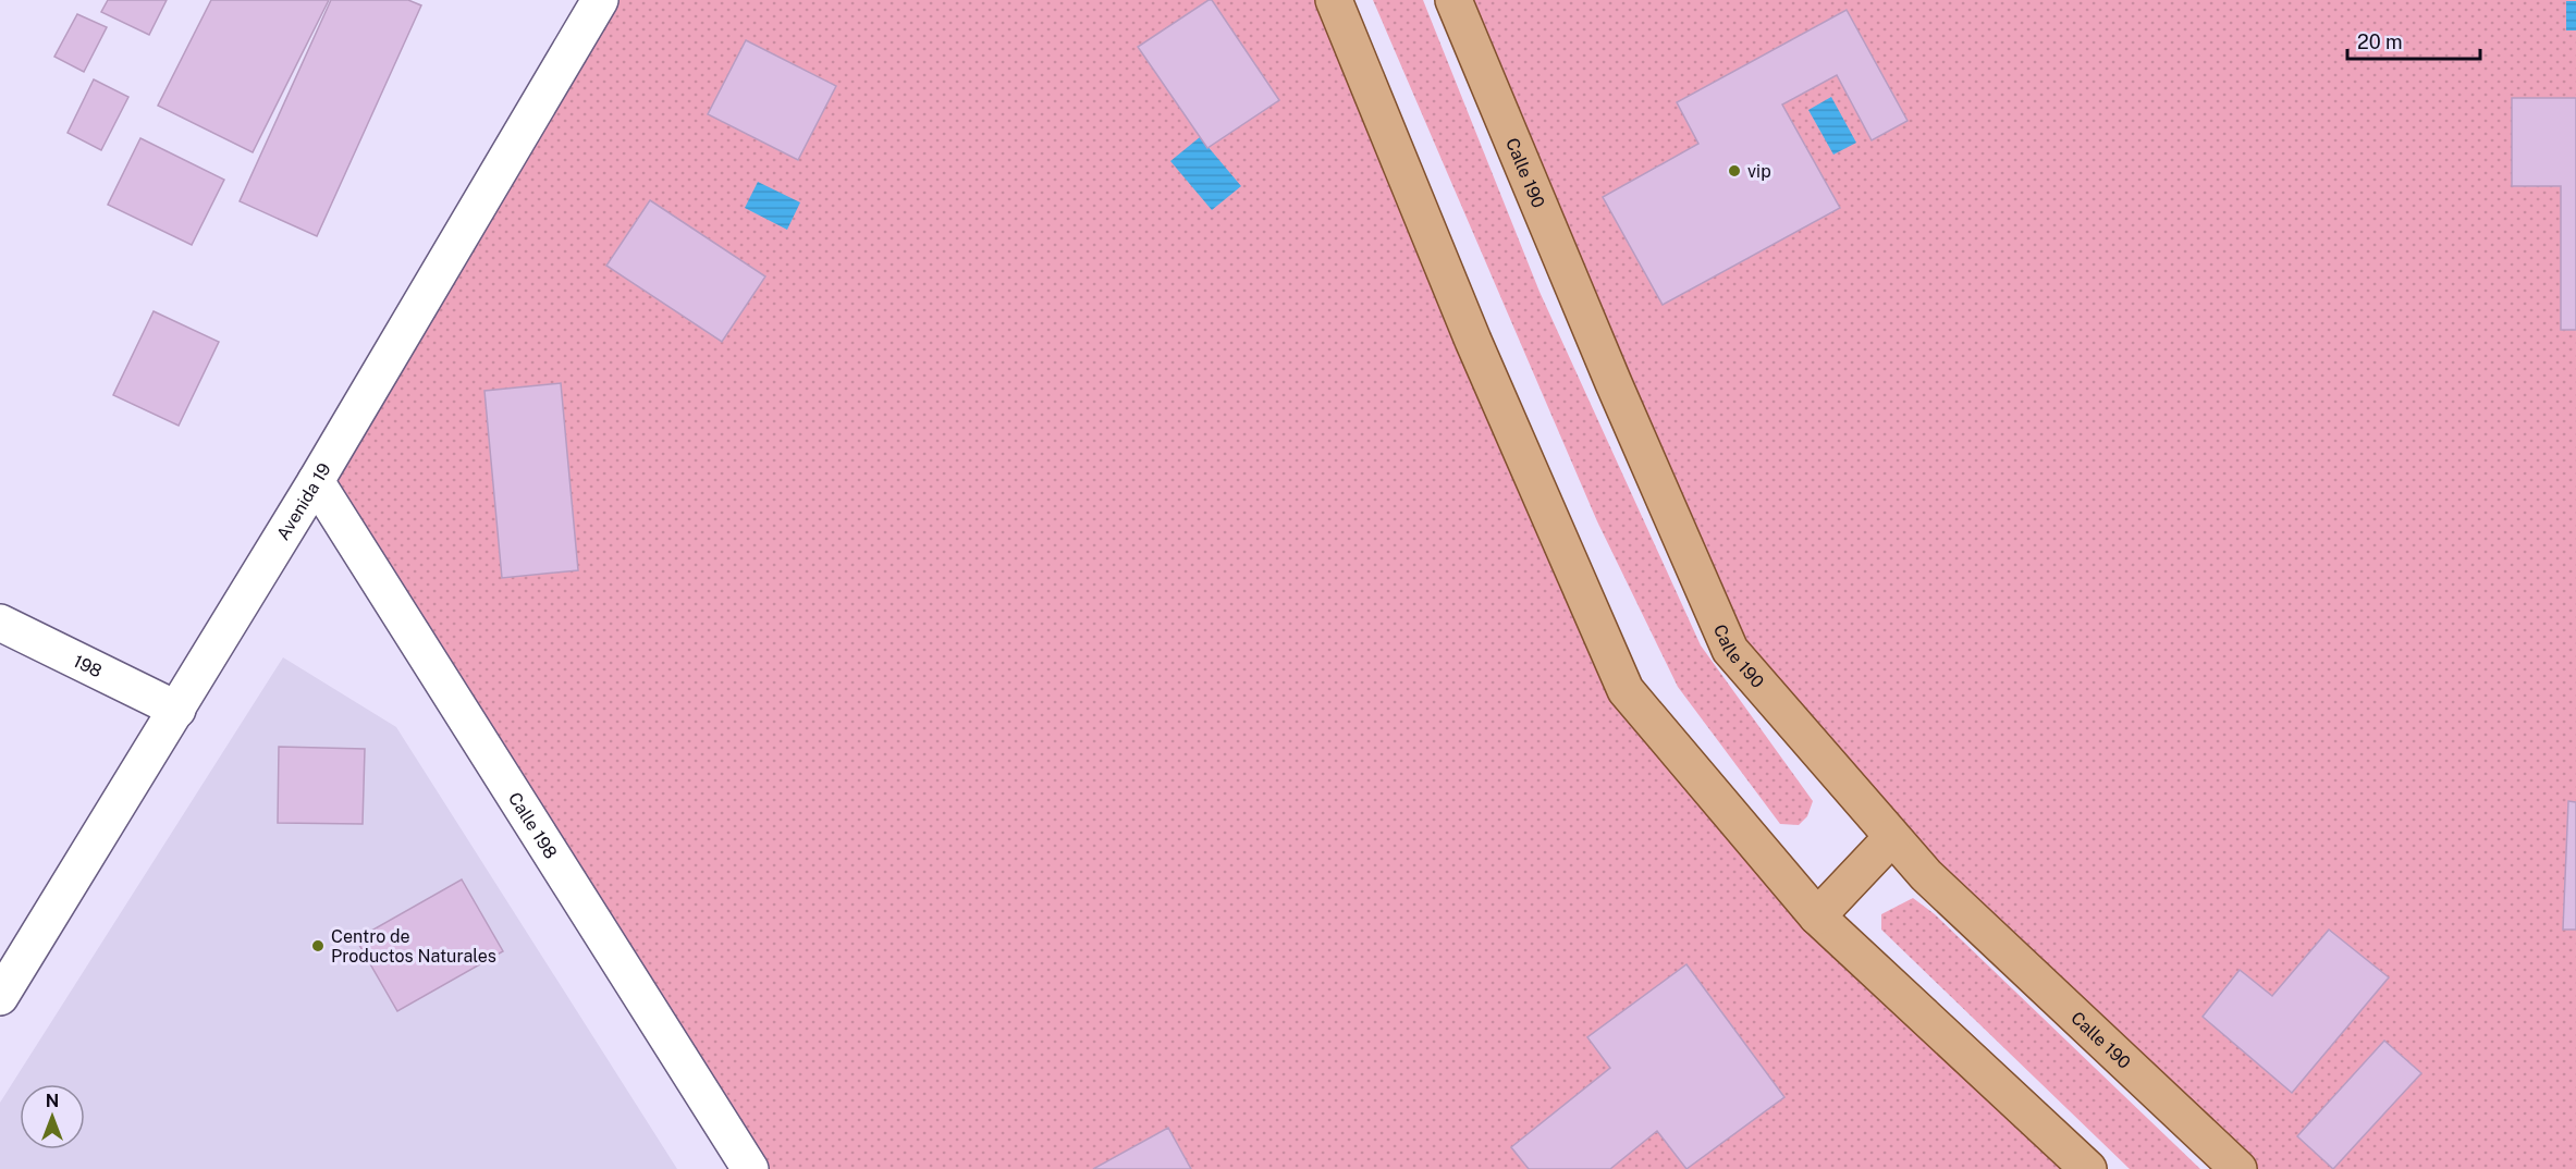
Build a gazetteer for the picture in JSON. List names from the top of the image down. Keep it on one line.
{"streets":{"main road":["Calle 190"],"street":["Avenida 19","198","Calle 198"]},"crossings":[["Avenida 19","198"],["Avenida 19","Calle 198"]],"places":["vip","Centro de Productos Naturales"],"scale_bar":"20 m","north":"top"}
